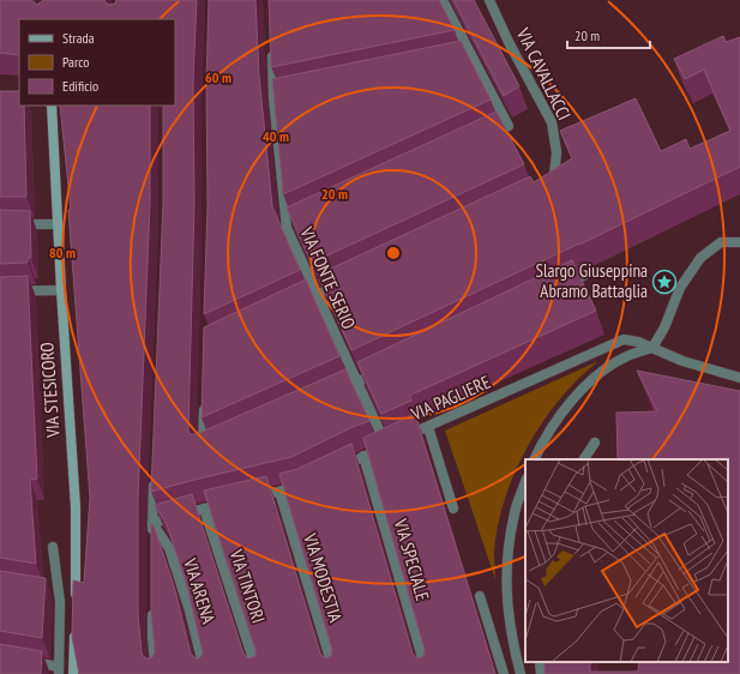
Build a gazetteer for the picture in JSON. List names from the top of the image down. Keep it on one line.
{"streets":{"street":["VIA CAVALLACCI","VIA FONTE SERIO","VIA STESICORO","VIA PAGLIERE","VIA SPECIALE","VIA MODESTIA","VIA TINTORI","VIA ARENA"]},"crossings":[["VIA FONTE SERIO","VIA PAGLIERE"],["VIA PAGLIERE","VIA SPECIALE"]],"places":{"place":["Slargo Giuseppina Abramo Battaglia"]},"legend":["Strada","Parco","Edificio"],"scale_bar":"20 m","rings":["60 m","40 m","20 m","80 m"]}
